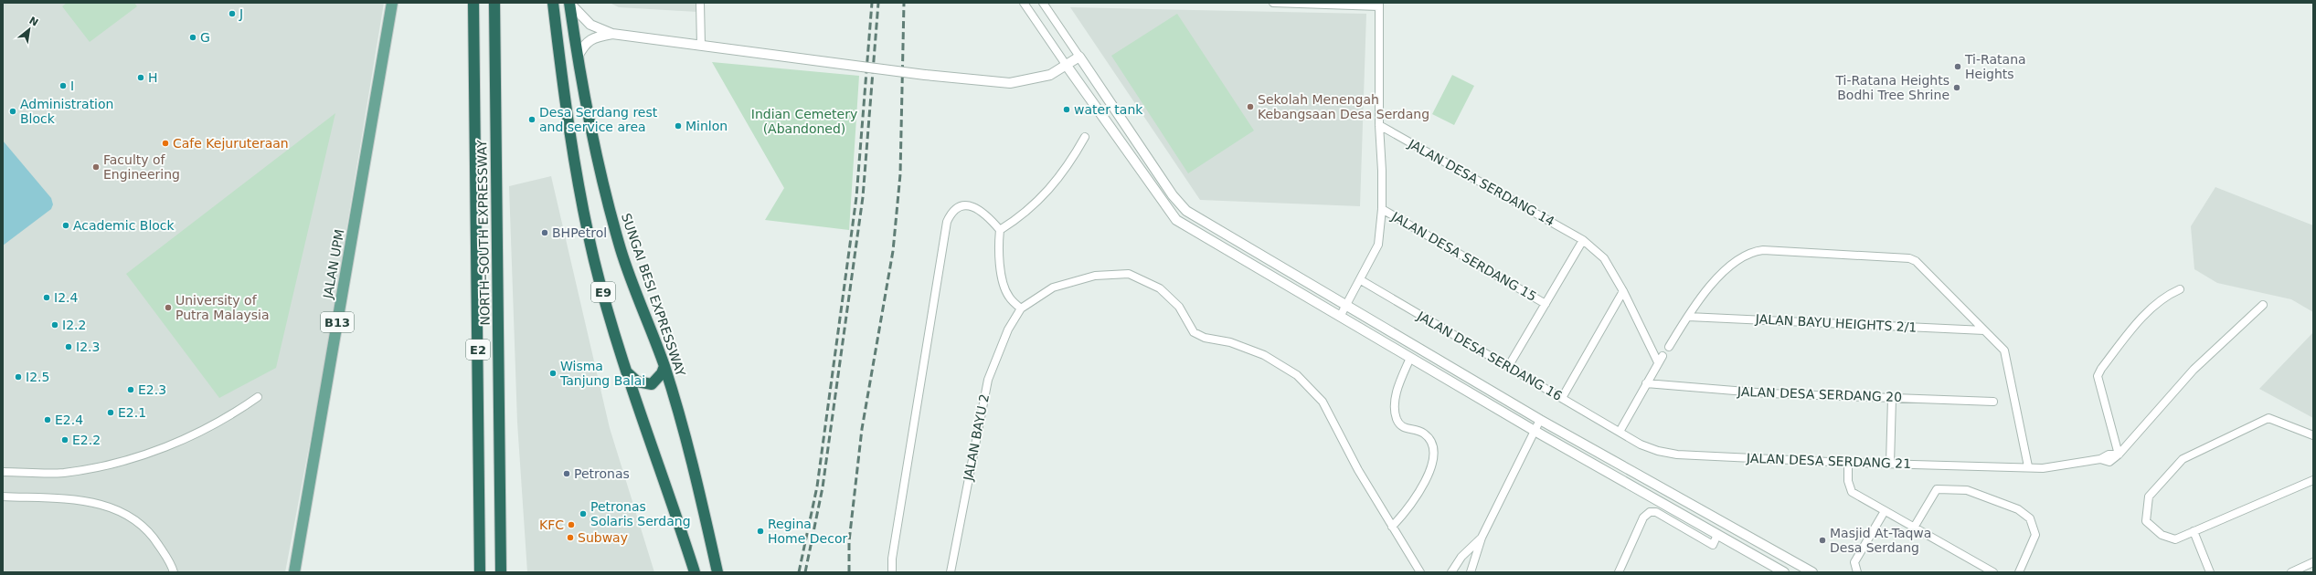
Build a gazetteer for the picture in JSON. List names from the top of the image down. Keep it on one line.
{"streets":{"highway":["NORTH–SOUTH EXPRESSWAY","E9","SUNGAI BESI EXPRESSWAY","E2"],"main road":["JALAN UPM","B13"],"street":["JALAN DESA SERDANG 14","JALAN DESA SERDANG 15","JALAN BAYU HEIGHTS 2/1","JALAN DESA SERDANG 16","JALAN DESA SERDANG 20","JALAN BAYU 2","JALAN DESA SERDANG 21"]},"crossings":[["JALAN DESA SERDANG 14","JALAN DESA SERDANG 20"],["JALAN DESA SERDANG 16","JALAN DESA SERDANG 21"]],"parks":["Indian Cemetery (Abandoned)"],"places":["J","G","Ti-Ratana Heights","H","I","Ti-Ratana Heights Bodhi Tree Shrine","Sekolah Menengah Kebangsaan Desa Serdang","water tank","Administration Block","Desa Serdang rest and service area","Minlon","Cafe Kejuruteraan","Faculty of Engineering","Academic Block","BHPetrol","I2.4","University of Putra Malaysia","I2.2","I2.3","Wisma Tanjung Balai","I2.5","E2.3","E2.1","E2.4","E2.2","Petronas","Petronas Solaris Serdang","KFC","Regina Home Decor","Subway","Masjid At-Taqwa Desa Serdang"],"north":"top right"}
